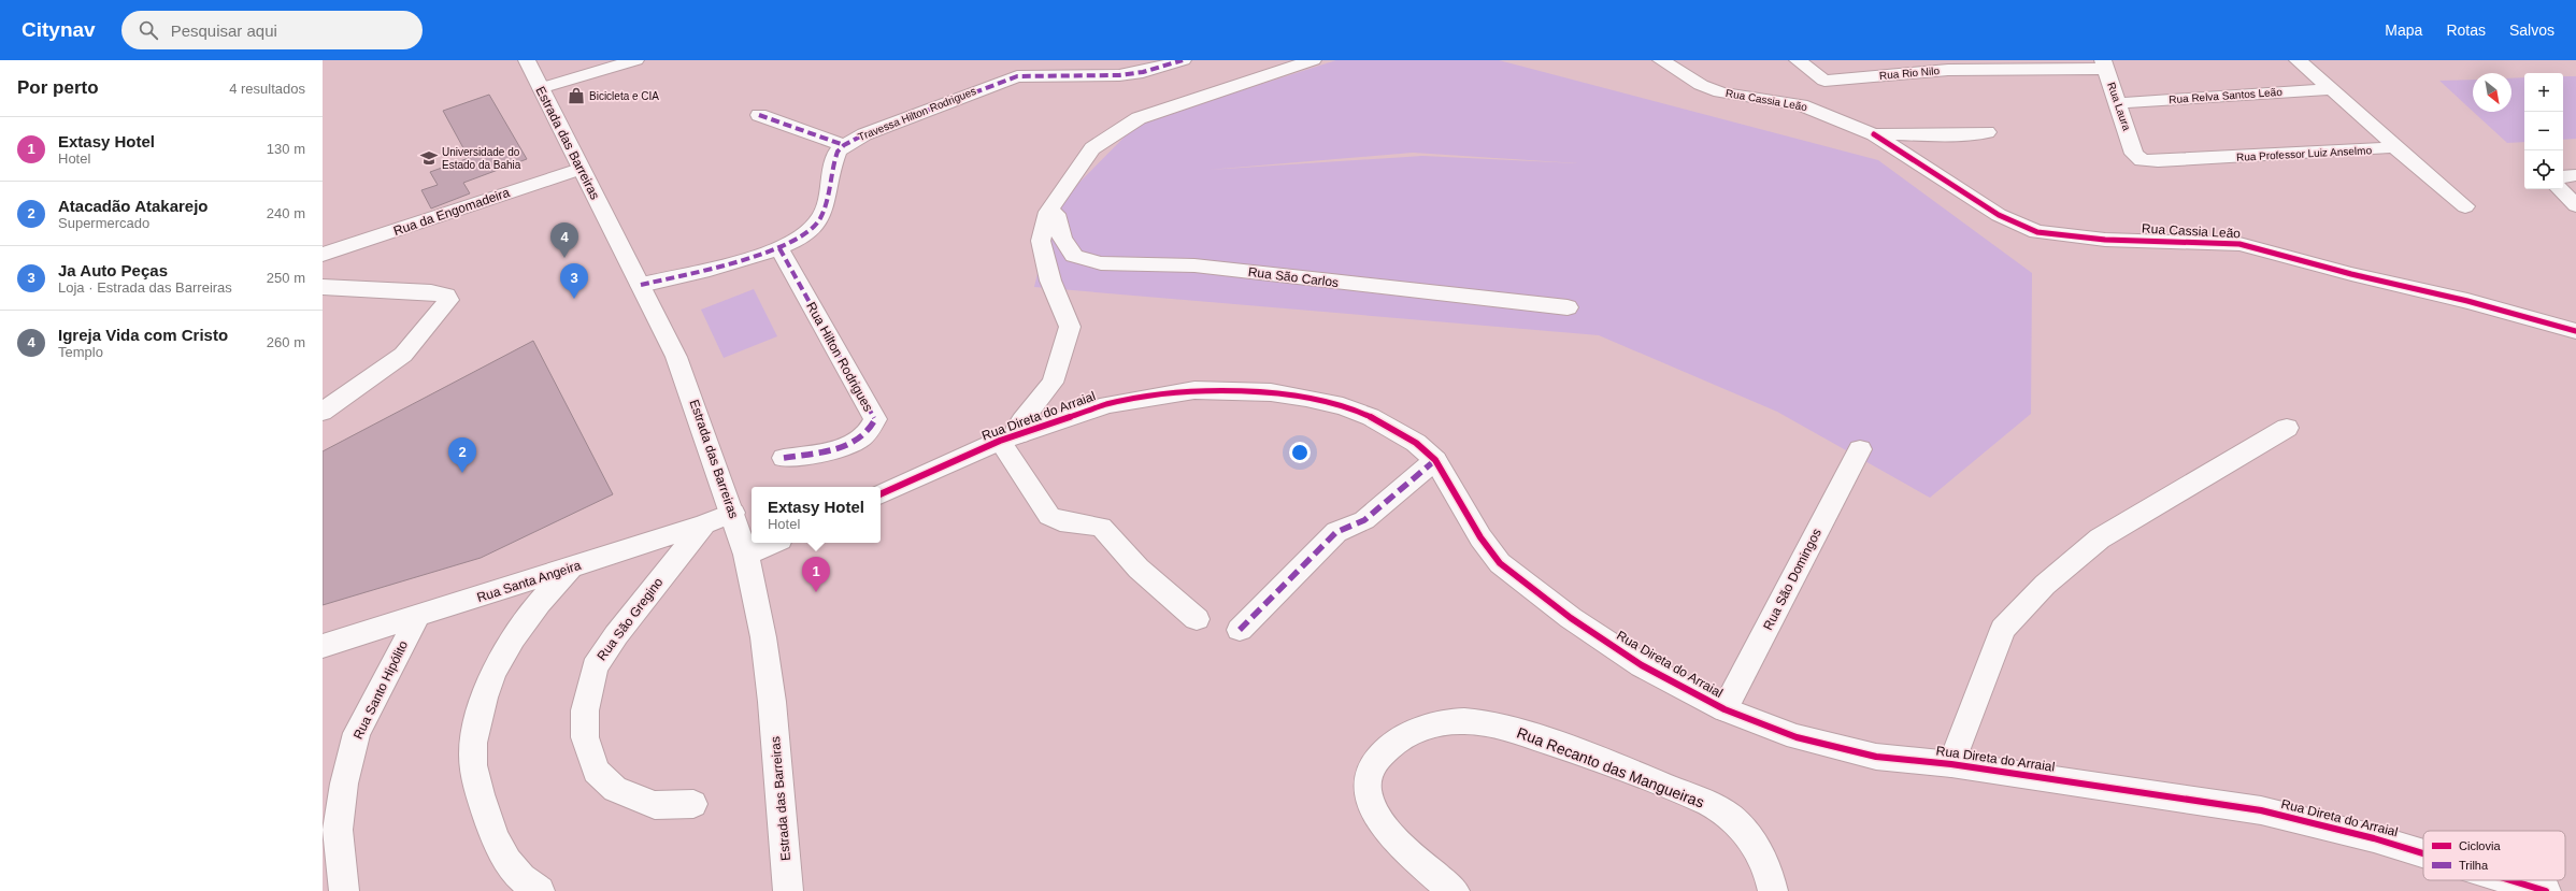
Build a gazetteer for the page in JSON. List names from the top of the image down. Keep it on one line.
{"streets":{"street":["Rua Rio Nilo","Rua Relva Santos Leão","Rua Cassia Leão","Rua Laura","Travessa Hilton Rodrigues","Estrada das Barreiras","Rua Professor Luiz Anselmo","Rua da Engomadeira","Rua São Carlos","Rua Hilton Rodrigues","Rua Direta do Arraial","Rua São Domingos","Rua Santa Angeira","Rua São Gregino","Rua Santo Hipólito","Rua Recanto das Mangueiras"]},"crossings":[["Rua Rio Nilo","Rua Laura"],["Rua Relva Santos Leão","Rua Laura"],["Rua Relva Santos Leão","Rua Professor Luiz Anselmo"],["Rua Laura","Rua Professor Luiz Anselmo"],["Travessa Hilton Rodrigues","Estrada das Barreiras"],["Travessa Hilton Rodrigues","Rua Hilton Rodrigues"],["Estrada das Barreiras","Rua da Engomadeira"],["Estrada das Barreiras","Rua Santa Angeira"],["Rua Direta do Arraial","Rua São Domingos"],["Rua Santa Angeira","Rua São Gregino"],["Rua Santa Angeira","Rua Santo Hipólito"]],"places":{"shop":["Bicicleta e CIA"],"school or university":["Universidade do Estado da Bahia"]},"legend":["Ciclovia","Trilha"],"north":"bottom right","page":{"header":"Citynav","search":"Pesquisar aqui","nav":["Mapa","Rotas","Salvos"],"heading":["Por perto","4 resultados"],"map_buttons":["+","−"],"list":[{"mark":"1","name":"Extasy Hotel","note":"Hotel","value":"130 m"},{"mark":"2","name":"Atacadão Atakarejo","note":"Supermercado","value":"240 m"},{"mark":"3","name":"Ja Auto Peças","note":"Loja · Estrada das Barreiras","value":"250 m"},{"mark":"4","name":"Igreja Vida com Cristo","note":"Templo","value":"260 m"}],"pins":["4","3","2","1"],"popup":["Extasy Hotel","Hotel"]}}
